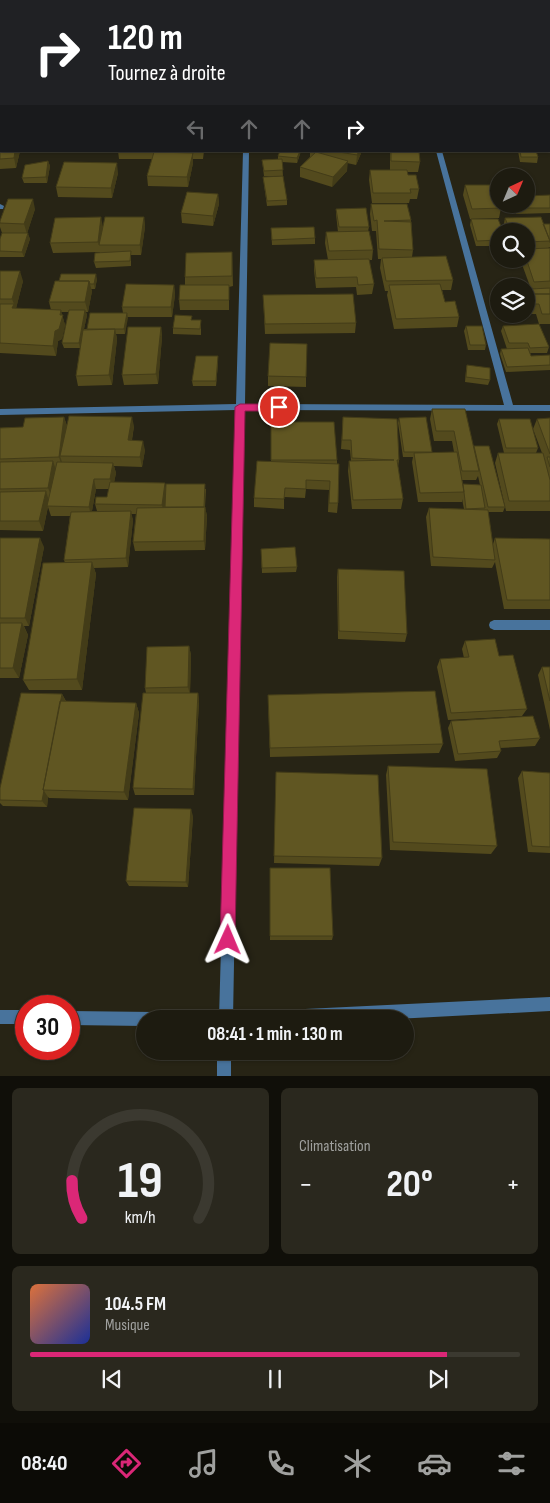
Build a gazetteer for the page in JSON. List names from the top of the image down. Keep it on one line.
{"north":"top right","page":{"turn":["120 m","Tournez à droite"],"limit":"30","trip":"08:41 · 1 min · 130 m","tile":"Climatisation","heat":["−","20°","+"],"song":["104.5 FM","Musique"],"tabs":"08:40","gauge":["19","km/h"]}}
